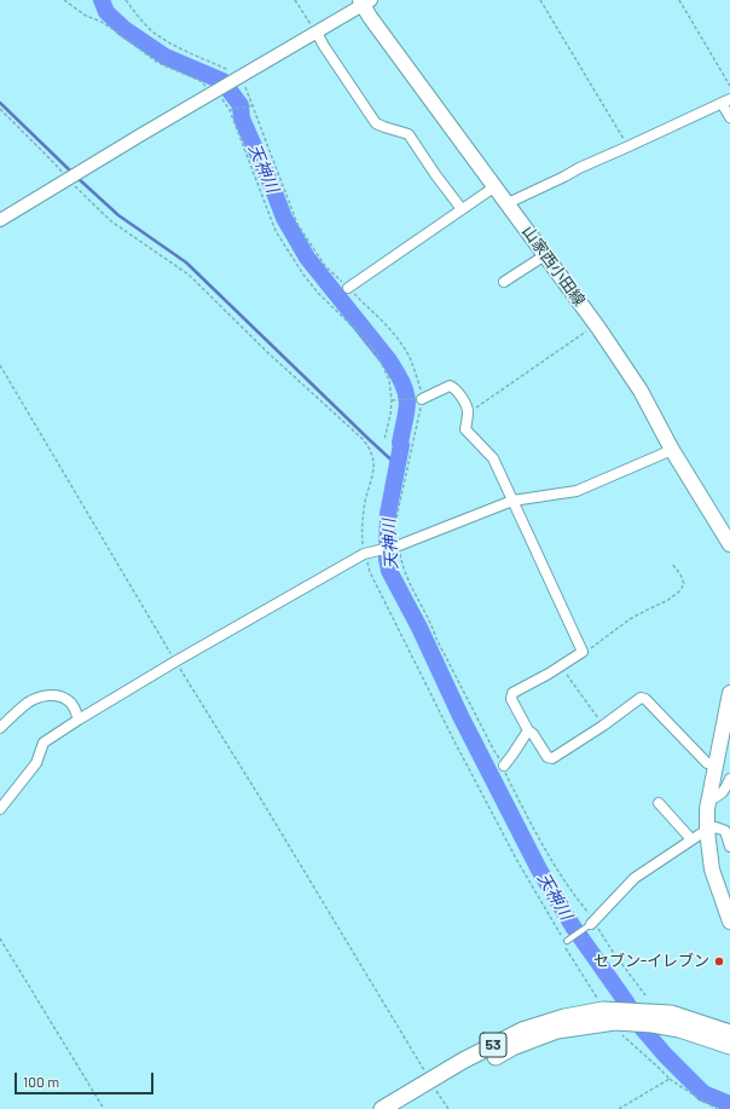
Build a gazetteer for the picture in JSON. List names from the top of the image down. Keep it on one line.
{"streets":{"main road":["山家西小田線","53"]},"water":["天神川"],"places":["セブン-イレブン"],"scale_bar":"100 m"}
